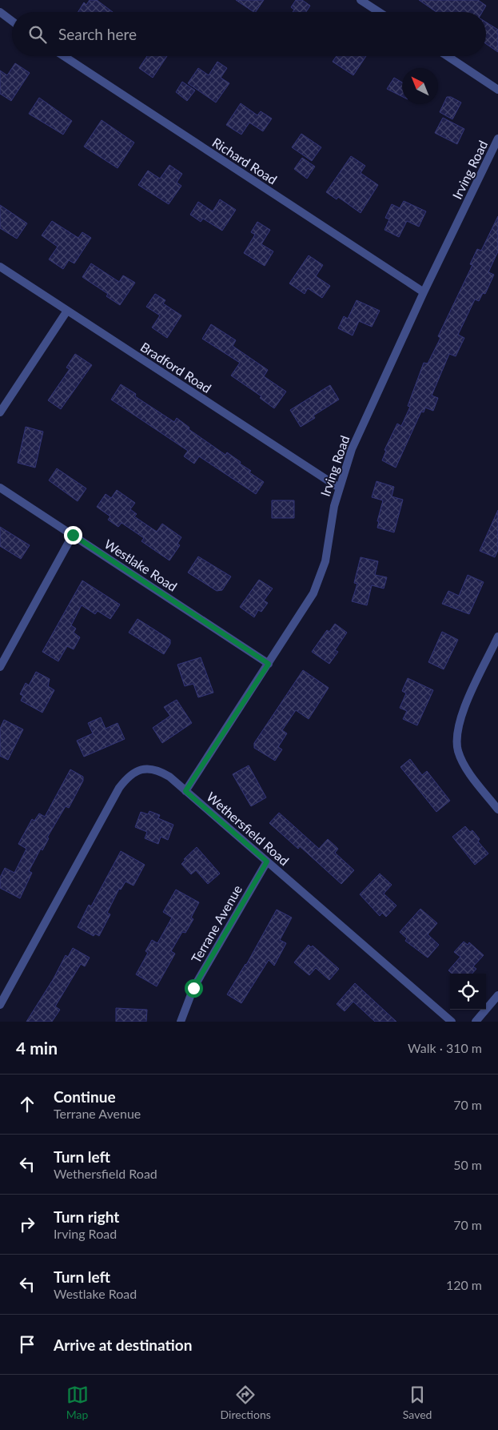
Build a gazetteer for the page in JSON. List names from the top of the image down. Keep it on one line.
{"streets":{"street":["Richard Road","Irving Road","Bradford Road","Westlake Road","Wethersfield Road","Terrane Avenue"]},"crossings":[["Richard Road","Irving Road"],["Irving Road","Bradford Road"],["Irving Road","Westlake Road"],["Irving Road","Wethersfield Road"],["Wethersfield Road","Terrane Avenue"]],"north":"top left","page":{"search":"Search here","heading":["4 min","Walk · 310 m"],"list":[["Continue","Terrane Avenue","70 m"],["Turn left","Wethersfield Road","50 m"],["Turn right","Irving Road","70 m"],["Turn left","Westlake Road","120 m"],"Arrive at destination"],"nav":["Map","Directions","Saved"]}}
